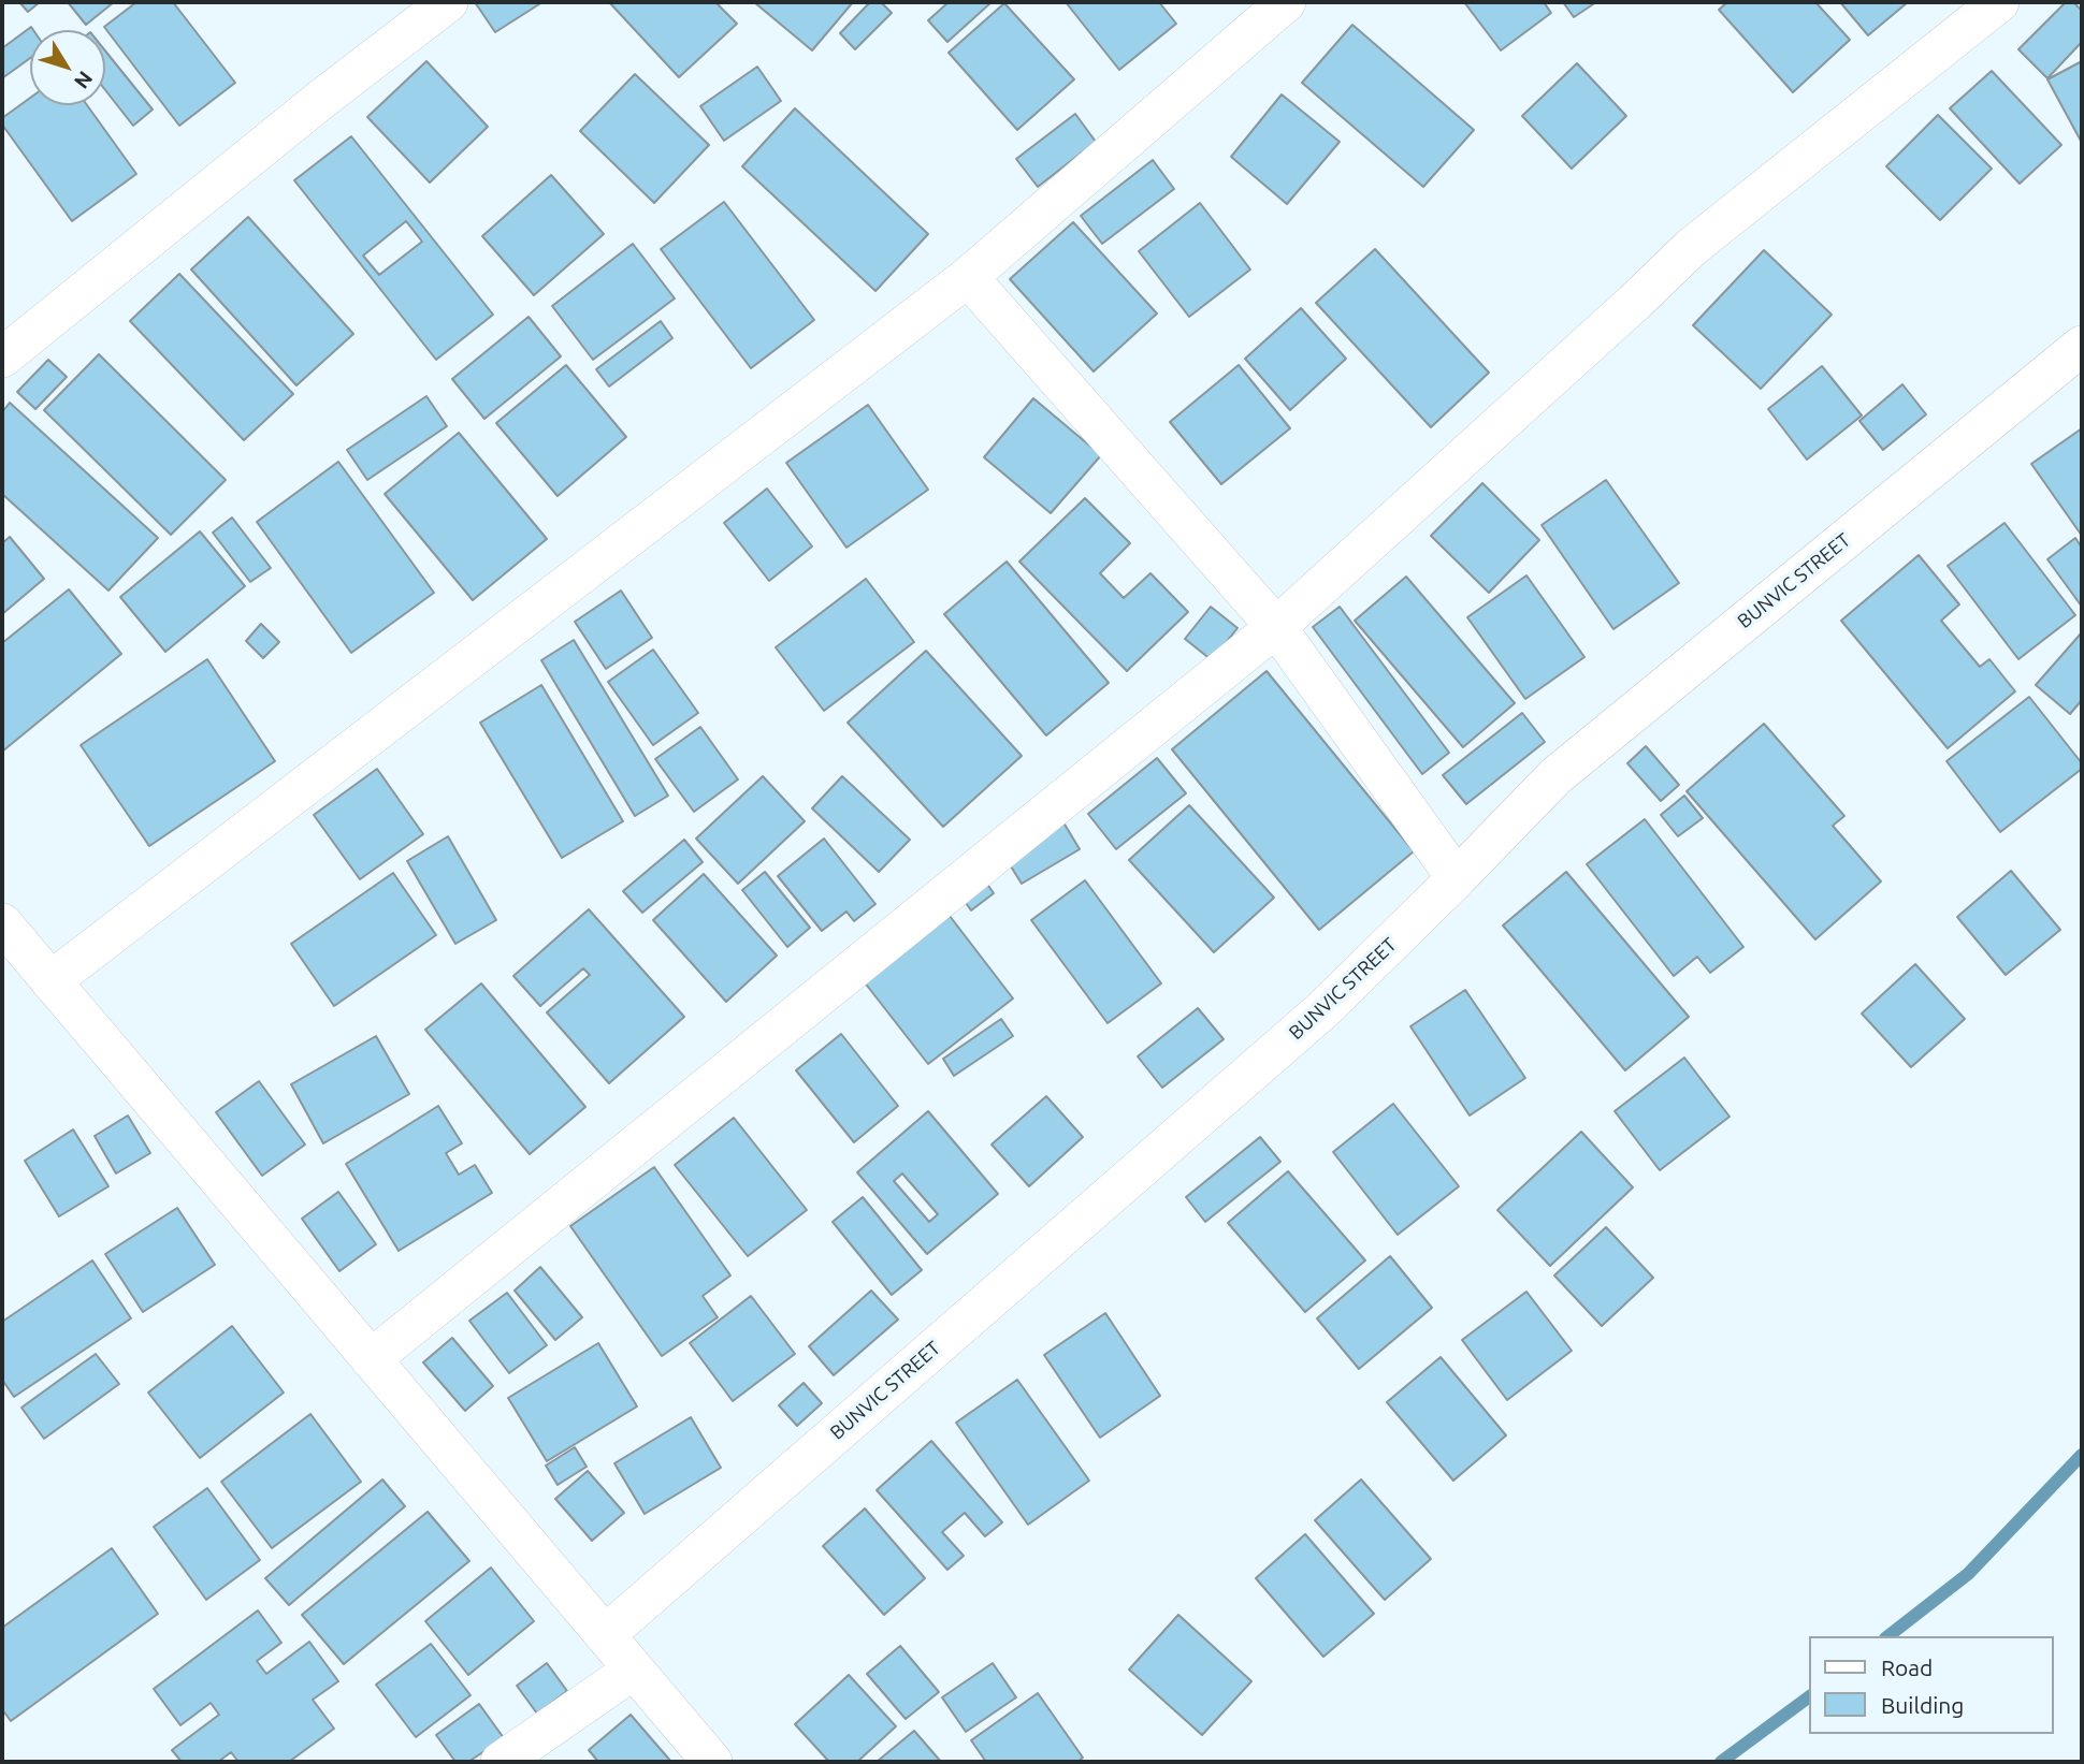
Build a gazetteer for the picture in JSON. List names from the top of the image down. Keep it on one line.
{"streets":{"street":["BUNVIC STREET"]},"legend":["Road","Building"],"north":"bottom right"}
